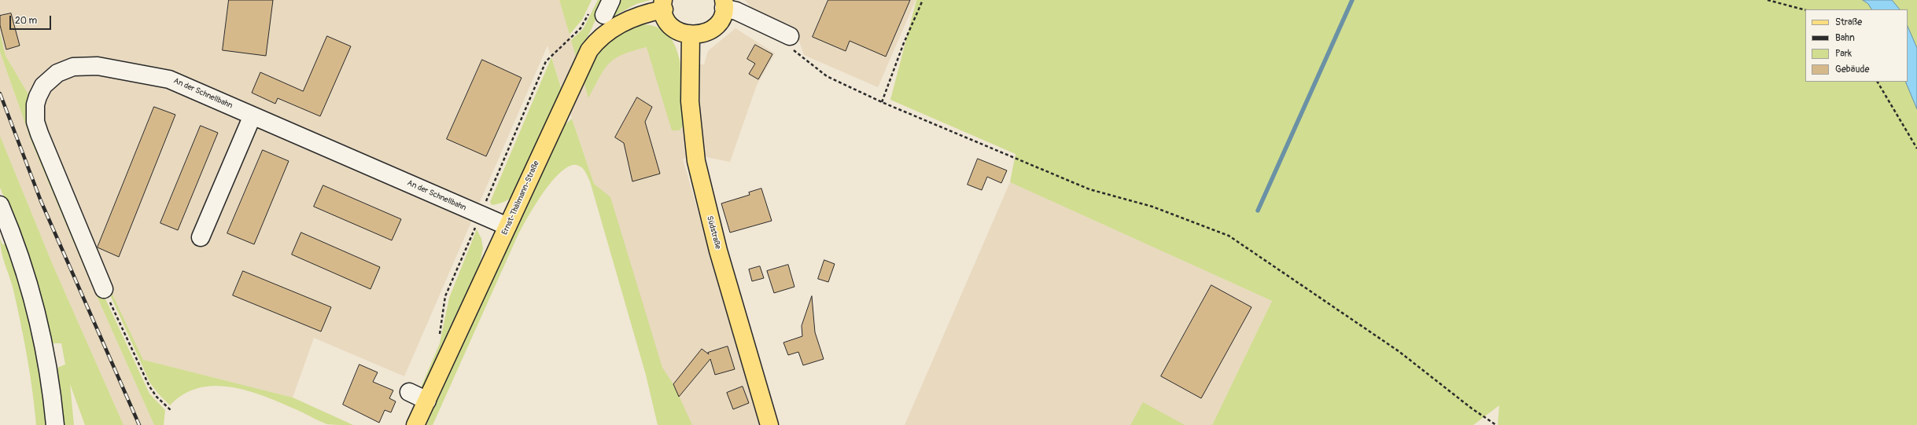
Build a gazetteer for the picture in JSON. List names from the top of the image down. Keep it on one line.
{"streets":{"main road":["Ernst-Thälmann-Straße","Südstraße"],"street":["An der Schnellbahn"]},"crossings":[["An der Schnellbahn","Ernst-Thälmann-Straße"]],"legend":["Straße","Bahn","Park","Gebäude"],"scale_bar":"20 m"}
